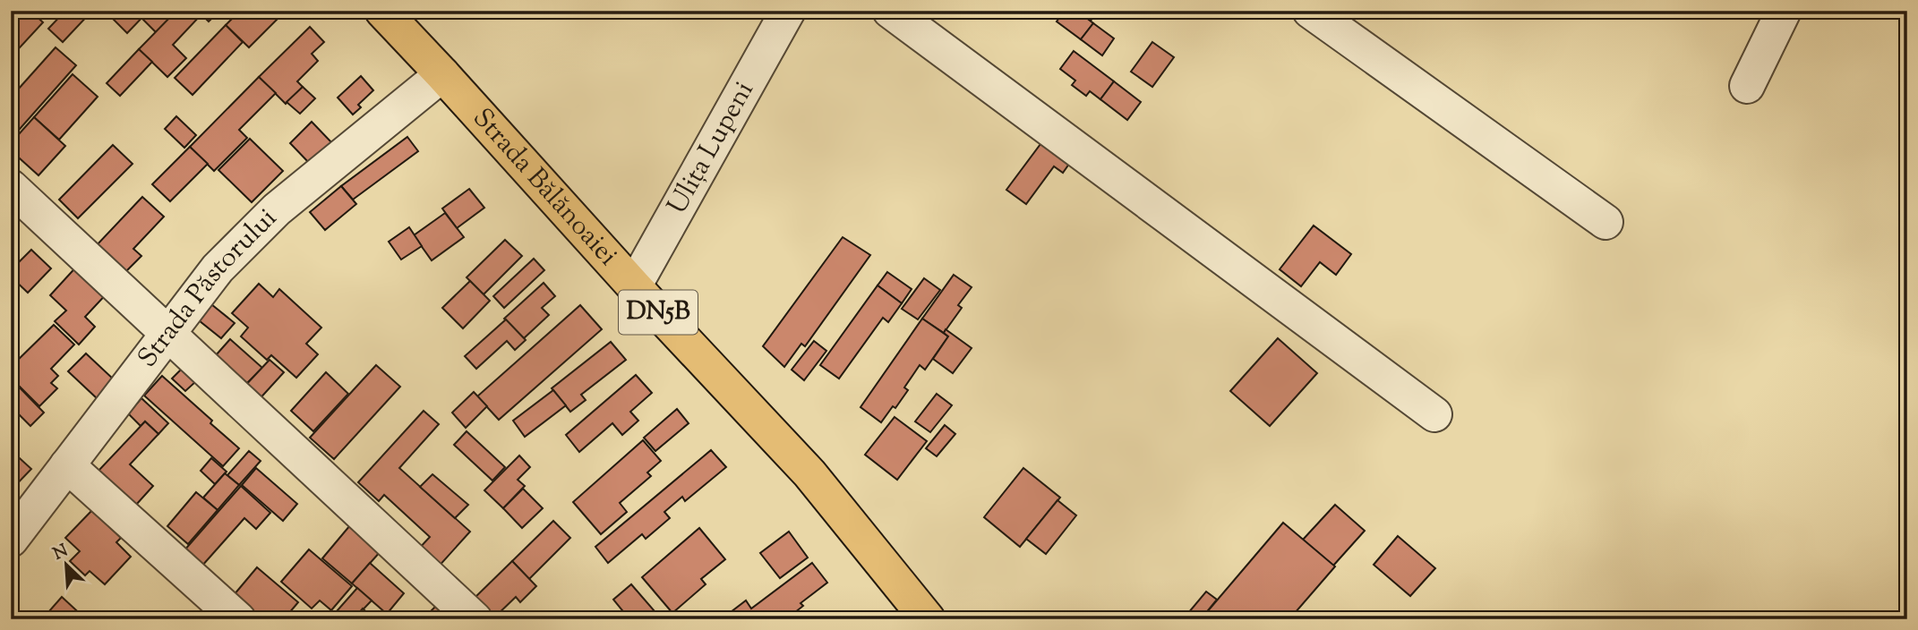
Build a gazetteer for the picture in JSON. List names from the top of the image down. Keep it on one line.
{"streets":{"main road":["Strada Bălănoaiei","DN5B"],"street":["Ulița Lupeni","Strada Păstorului"]},"crossings":[["Ulița Lupeni","Strada Bălănoaiei"],["Strada Bălănoaiei","Strada Păstorului"]],"north":"top left"}
